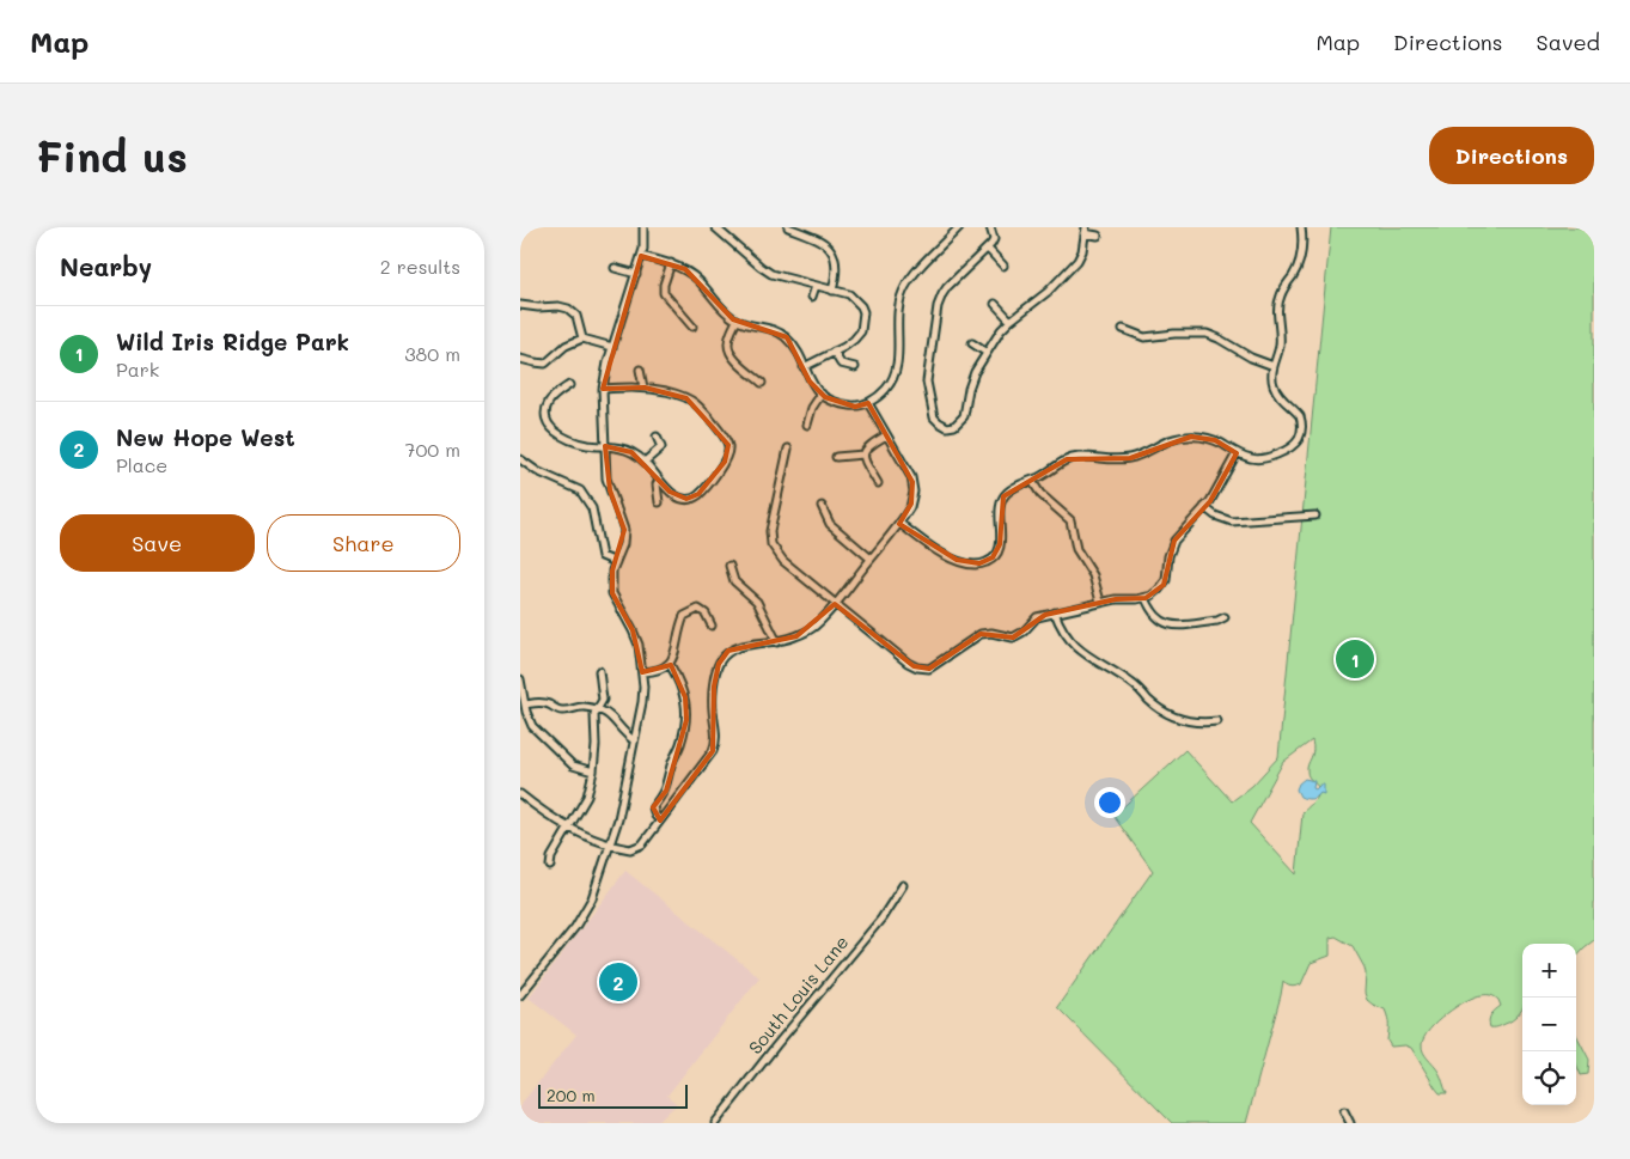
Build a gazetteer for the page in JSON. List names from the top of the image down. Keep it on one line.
{"streets":{"street":["South Louis Lane"]},"scale_bar":"200 m","page":{"header":"Map","nav":["Map","Directions","Saved"],"buttons":["Directions",["Save","Share"]],"title":"Find us","heading":["Nearby","2 results"],"list":[{"mark":"1","name":"Wild Iris Ridge Park","note":"Park","value":"380 m"},{"mark":"2","name":"New Hope West","note":"Place","value":"700 m"}],"pins":["1","2"],"map_buttons":["+","−"],"scale":"200 m"}}
